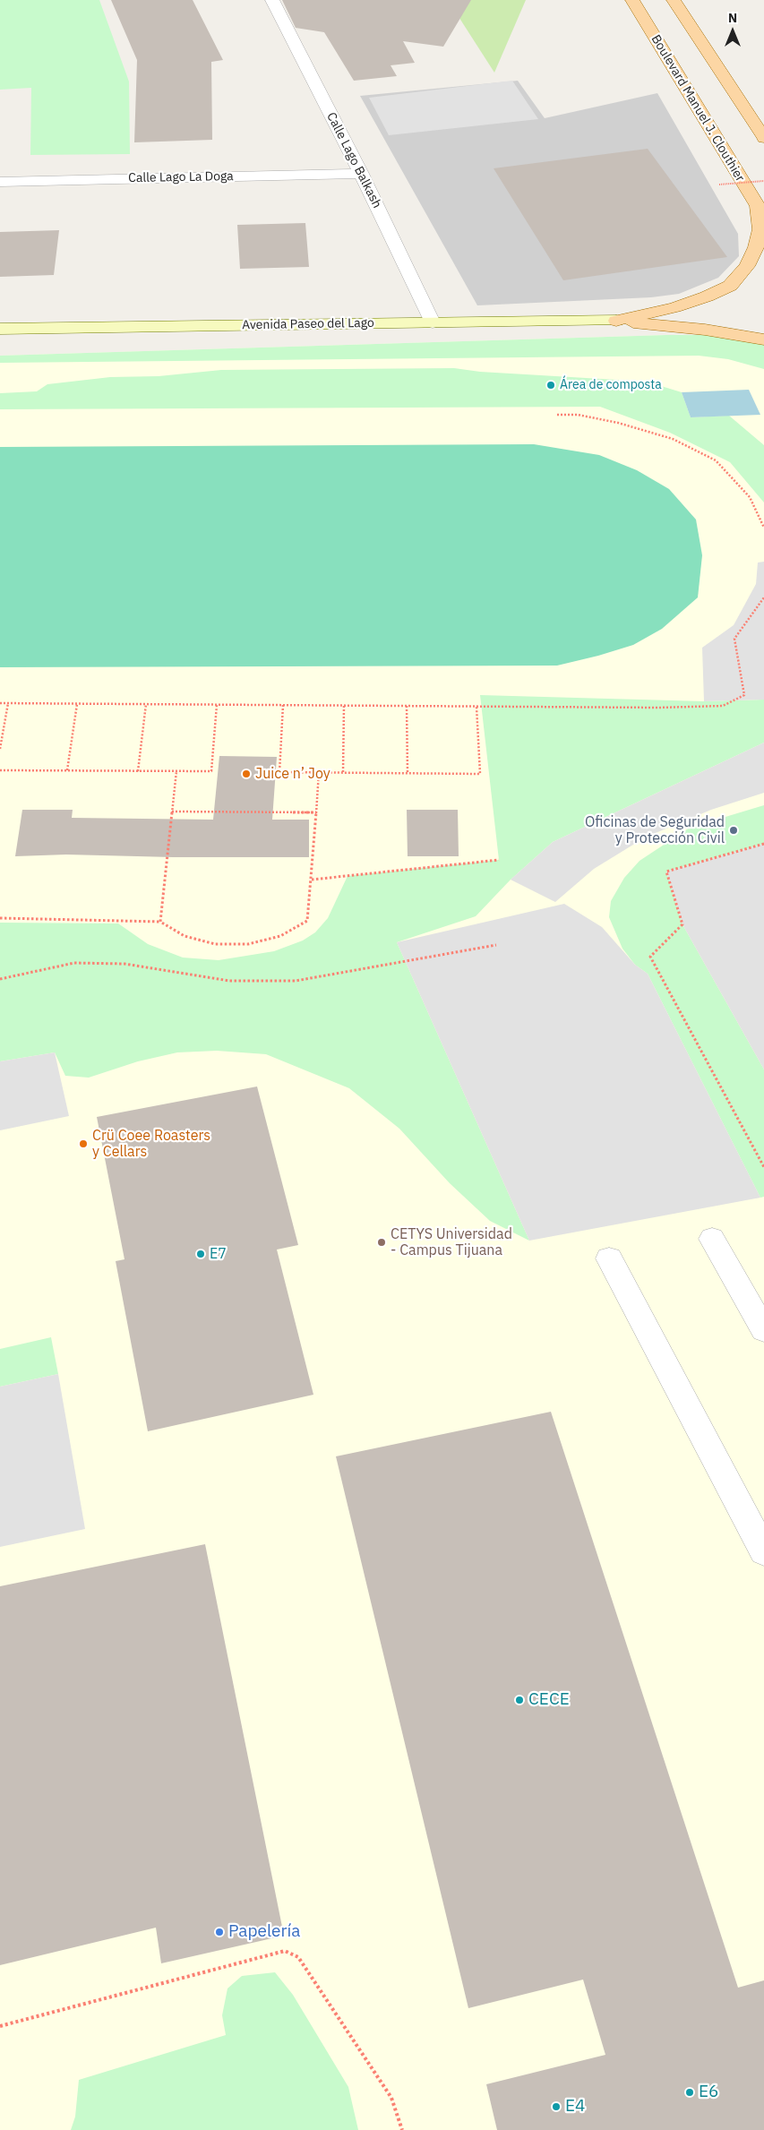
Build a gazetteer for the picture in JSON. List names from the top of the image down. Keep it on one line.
{"streets":{"main road":["Boulevard Manuel J. Clouthier","Avenida Paseo del Lago"],"street":["Calle Lago Balkash","Calle Lago La Doga"]},"crossings":[["Calle Lago Balkash","Calle Lago La Doga"],["Calle Lago Balkash","Avenida Paseo del Lago"]],"places":["Área de composta","Juice n’ Joy","Oficinas de Seguridad y Protección Civil","Crü Coee Roasters y Cellars","CETYS Universidad - Campus Tijuana","E7","CECE","Papelería","E6","E4"],"north":"top"}
